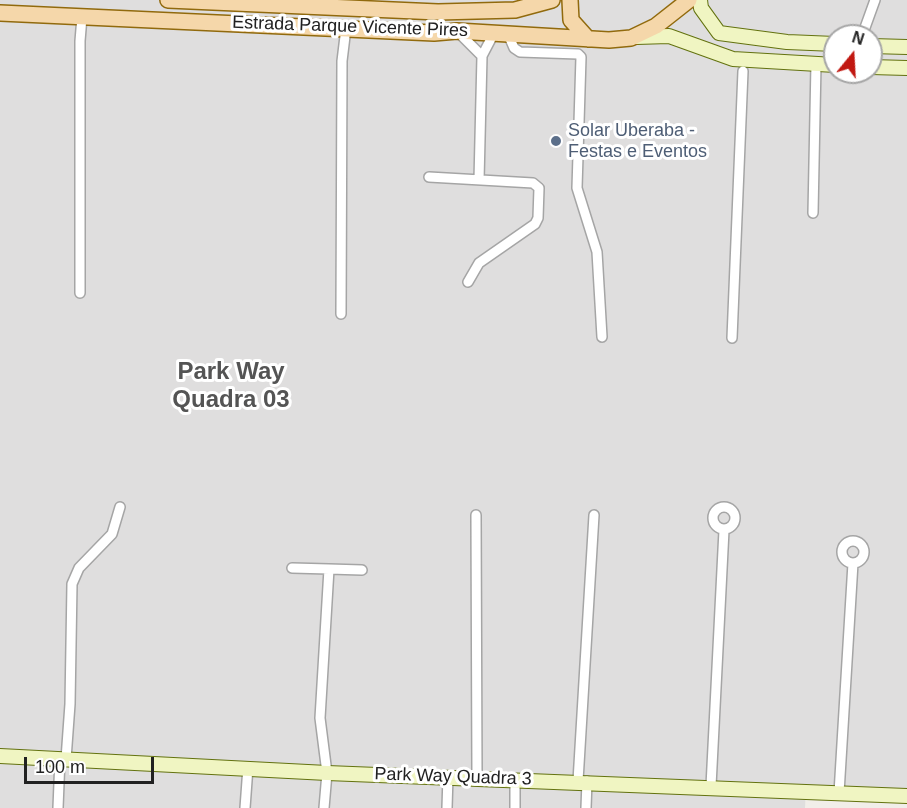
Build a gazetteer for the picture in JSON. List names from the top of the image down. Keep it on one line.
{"streets":{"main road":["Estrada Parque Vicente Pires"],"street":["Park Way Quadra 3"]},"districts":["Park Way Quadra 03"],"places":["Solar Uberaba - Festas e Eventos"],"scale_bar":"100 m","north":"top"}
